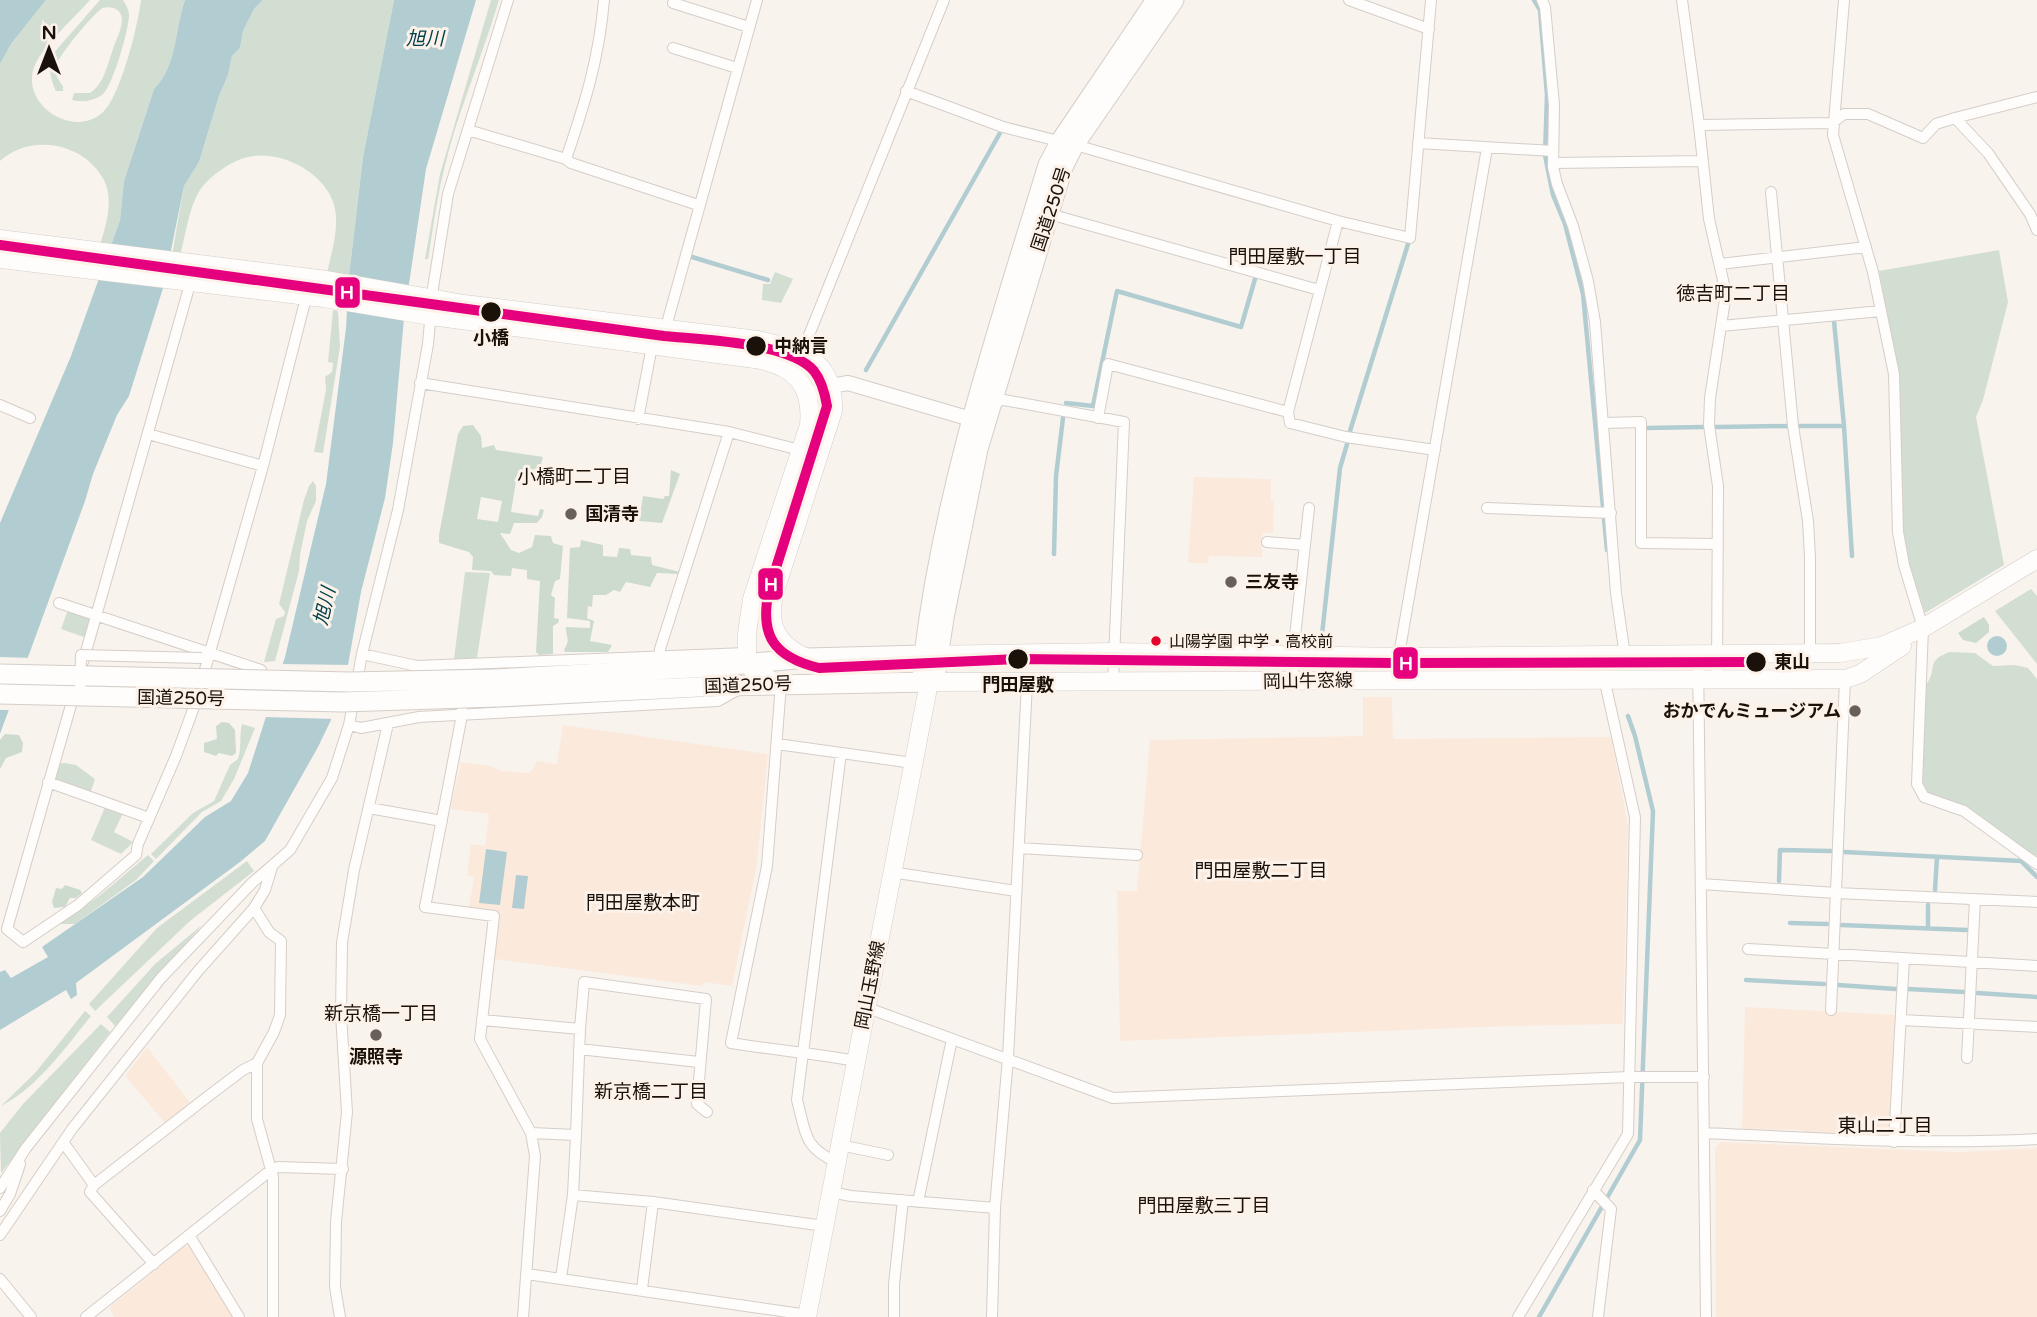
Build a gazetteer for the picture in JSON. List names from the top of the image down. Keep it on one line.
{"streets":{"highway":["国道250号"],"main road":["岡山牛窓線","岡山玉野線"]},"crossings":[["国道250号","岡山牛窓線"],["国道250号","岡山玉野線"],["岡山牛窓線","岡山玉野線"]],"districts":["門田屋敷一丁目","徳吉町二丁目","小橋町二丁目","門田屋敷二丁目","門田屋敷本町","新京橋一丁目","新京橋二丁目","東山二丁目","門田屋敷三丁目"],"water":["旭川"],"places":["小橋","中納言","国清寺","三友寺","山陽学園 中学・高校前","門田屋敷","東山","おかでんミュージアム","源照寺"],"lines":["transit line H"],"north":"top"}
